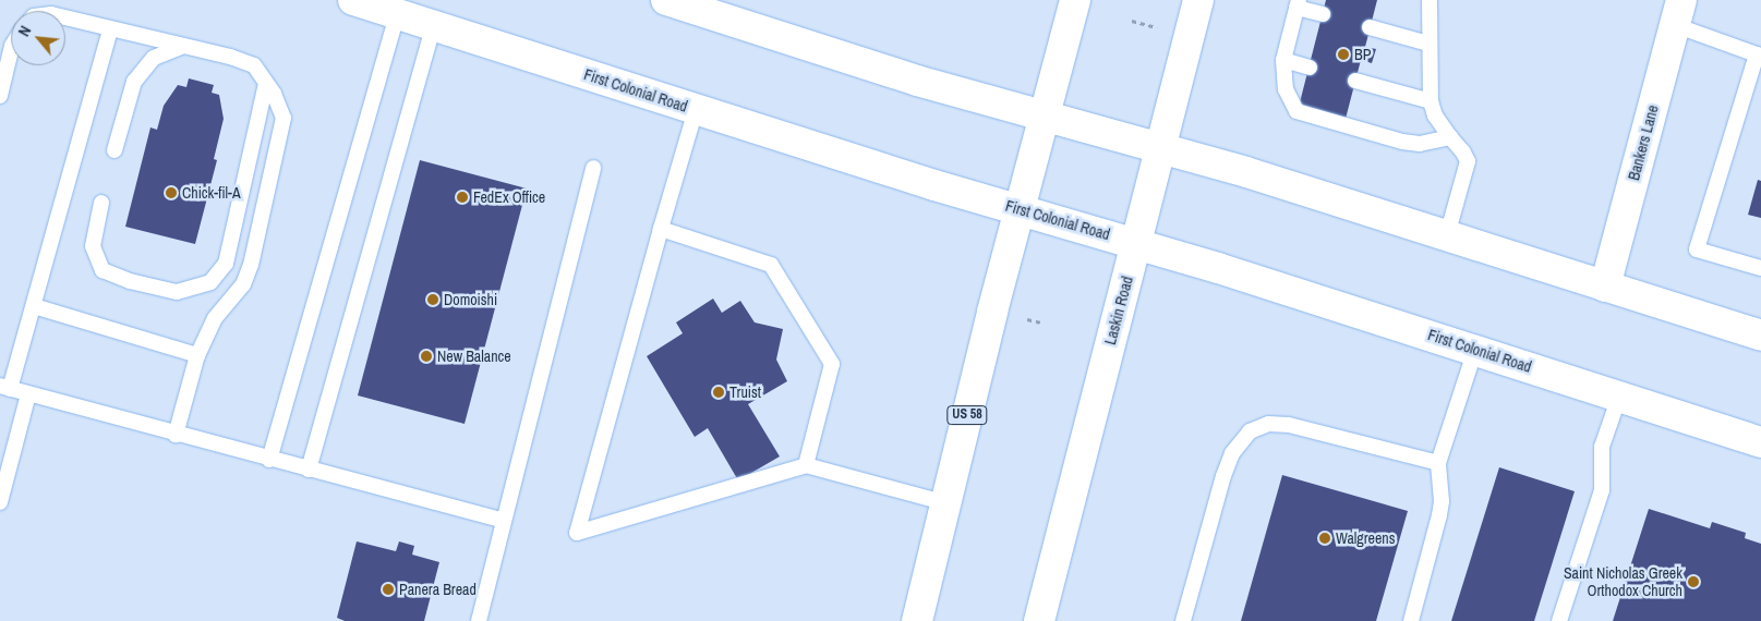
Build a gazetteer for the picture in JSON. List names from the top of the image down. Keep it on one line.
{"streets":{"main road":["First Colonial Road","Bankers Lane","Laskin Road","US 58"]},"crossings":[["First Colonial Road","Laskin Road"],["First Colonial Road","US 58"]],"places":["BP","Chick-fil-A","FedEx Office","Domoishi","New Balance","Truist","Walgreens","Saint Nicholas Greek Orthodox Church","Panera Bread"],"north":"top left"}
